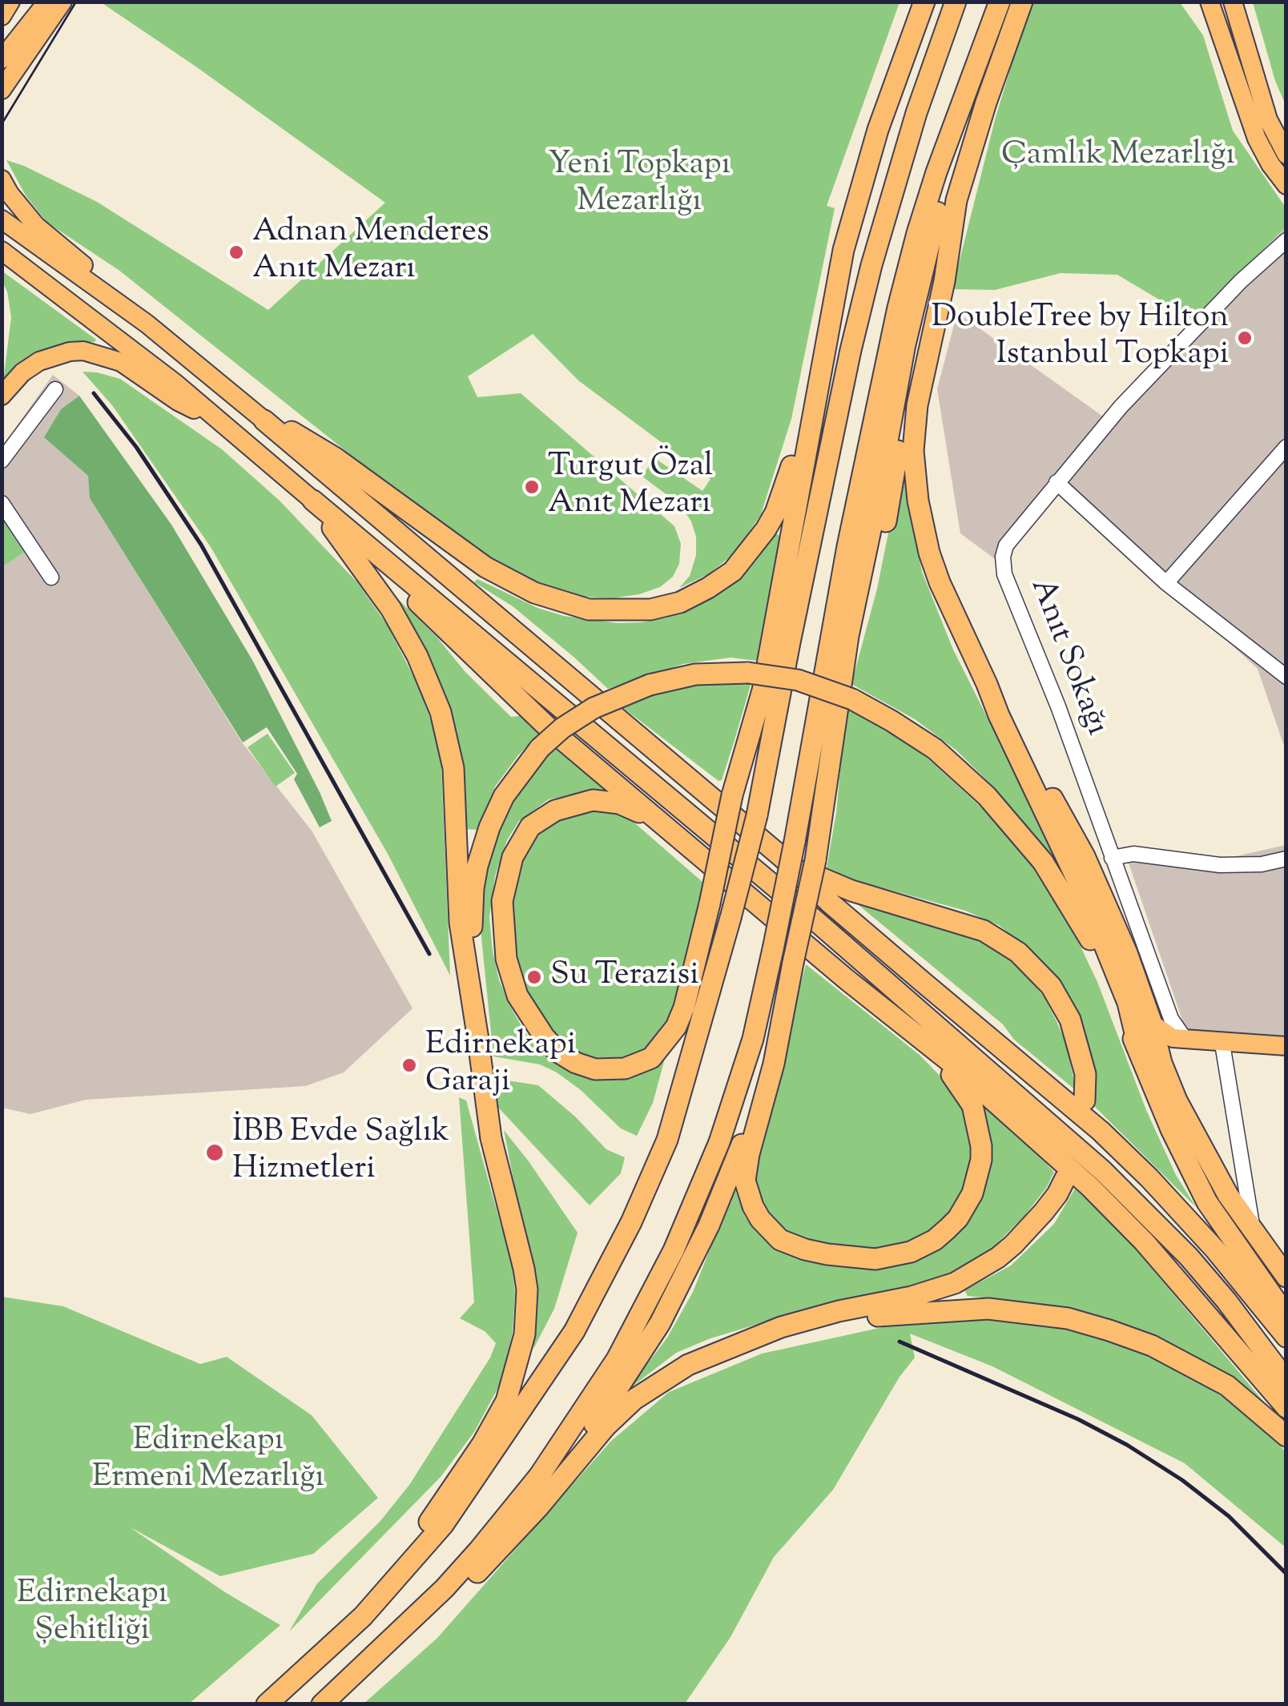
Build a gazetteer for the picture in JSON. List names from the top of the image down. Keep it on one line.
{"streets":{"street":["Anıt Sokağı"]},"parks":["Çamlık Mezarlığı","Yeni Topkapı Mezarlığı","Edirnekapı Ermeni Mezarlığı","Edirnekapı Şehitliği"],"places":["Adnan Menderes Anıt Mezarı","DoubleTree by Hilton Istanbul Topkapi","Turgut Özal Anıt Mezarı","Su Terazisi","Edirnekapi Garaji","İBB Evde Sağlık Hizmetleri"]}
